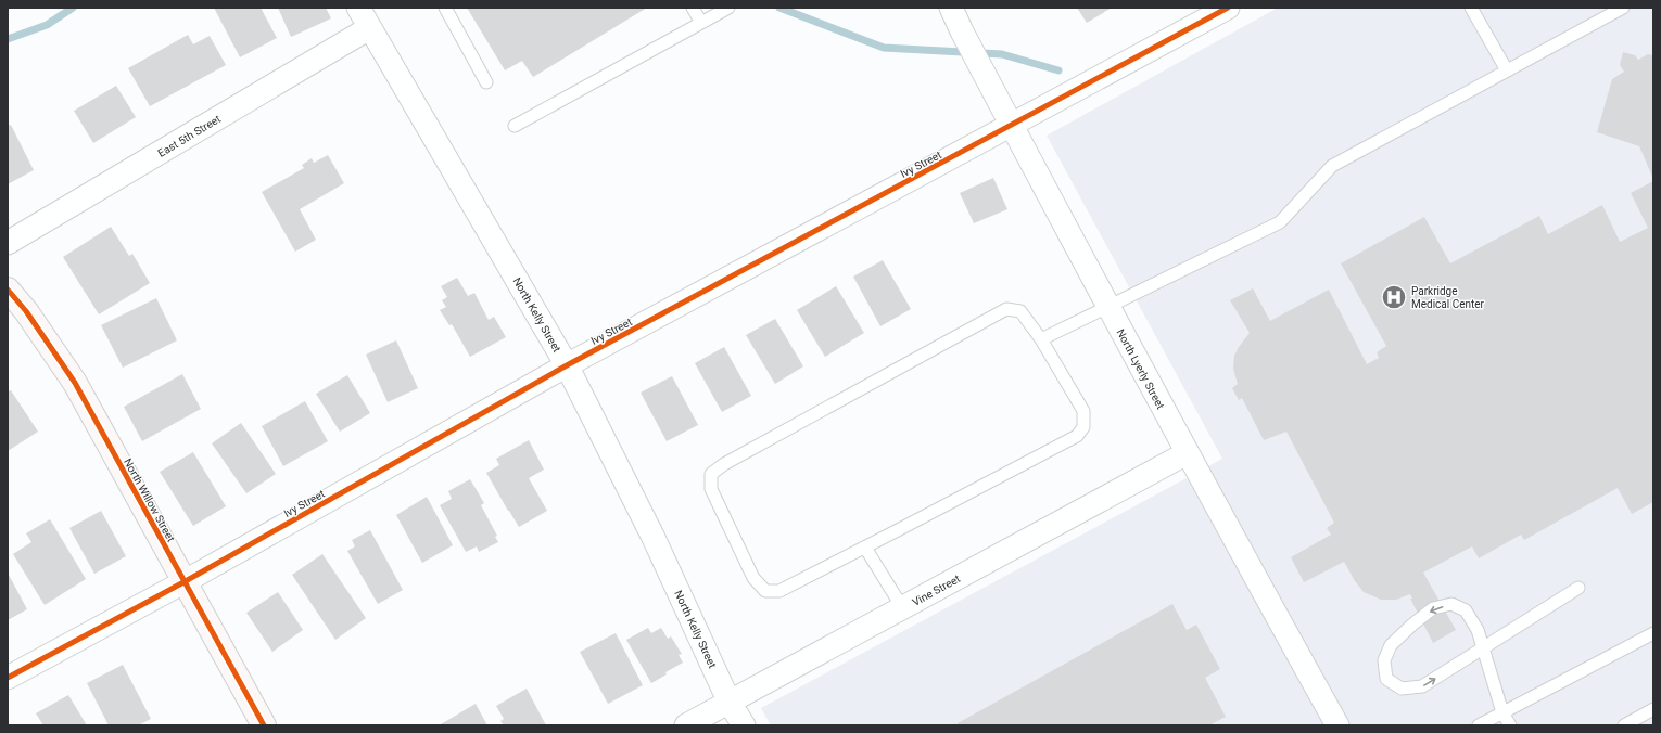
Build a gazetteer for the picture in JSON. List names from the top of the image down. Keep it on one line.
{"streets":{"main road":["North Willow Street"],"street":["East 5th Street","Ivy Street","North Kelly Street","North Lyerly Street","Vine Street"]},"crossings":[["East 5th Street","North Kelly Street"],["Ivy Street","North Kelly Street"],["Ivy Street","North Lyerly Street"],["Ivy Street","North Willow Street"],["North Kelly Street","Vine Street"],["North Lyerly Street","Vine Street"]],"places":{"hospital":["Parkridge Medical Center"]}}
